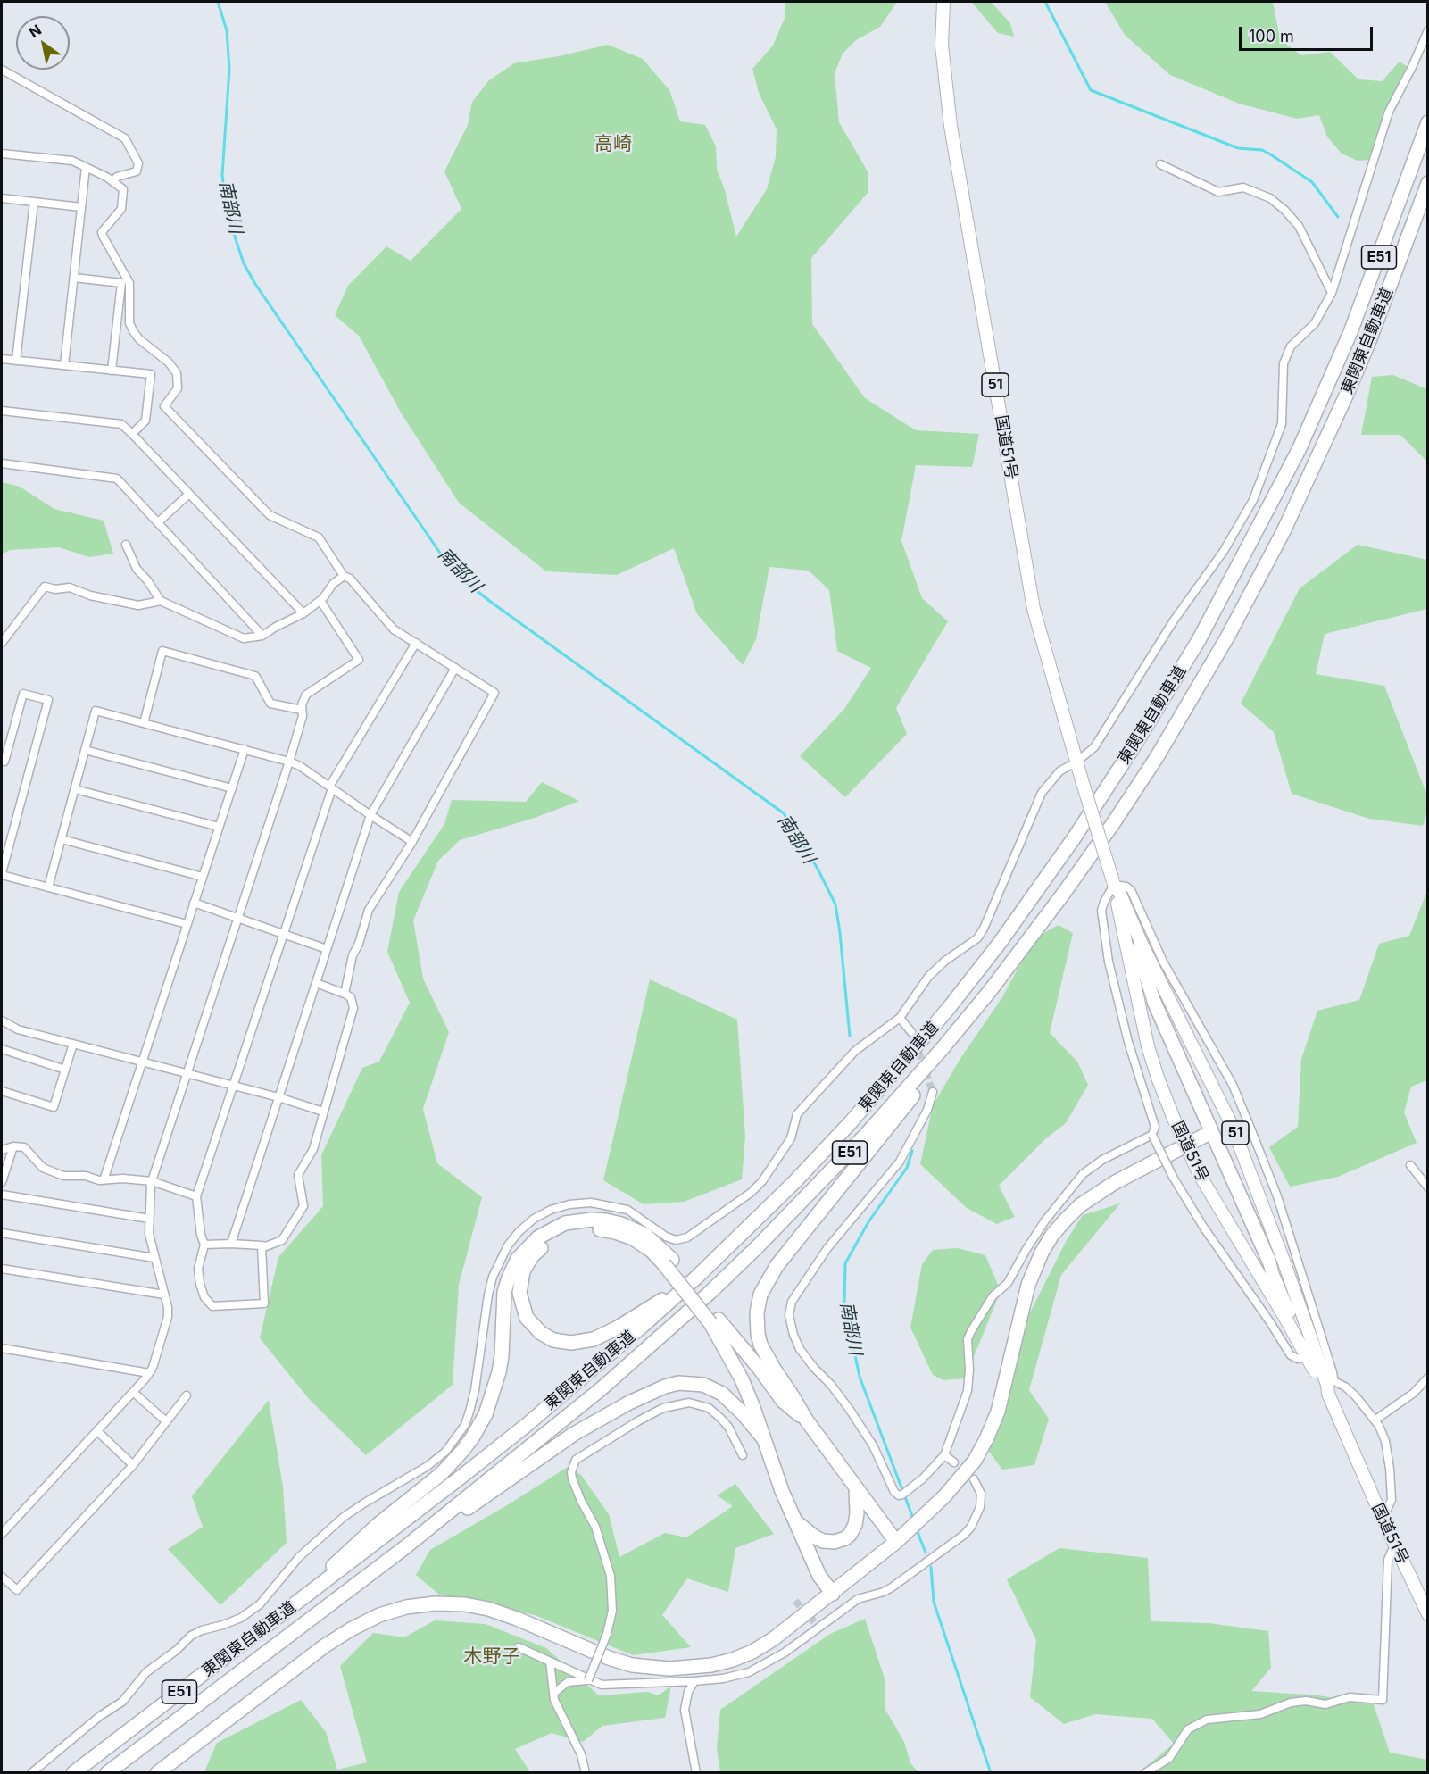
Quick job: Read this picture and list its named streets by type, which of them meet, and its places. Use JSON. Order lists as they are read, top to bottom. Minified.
{"streets":{"highway":["E51","東関東自動車道","51","国道51号"]},"districts":["高崎","木野子"],"water":["南部川"],"scale_bar":"100 m","north":"top left"}
